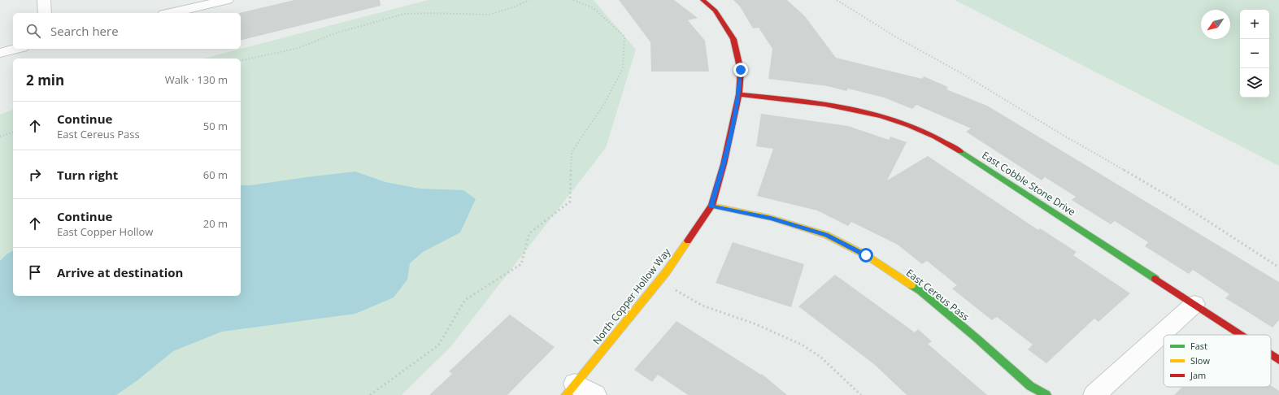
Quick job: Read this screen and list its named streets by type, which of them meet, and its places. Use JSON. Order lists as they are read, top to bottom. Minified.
{"streets":{"street":["East Cobble Stone Drive","East Cereus Pass","North Copper Hollow Way"]},"crossings":[["East Cobble Stone Drive","North Copper Hollow Way"],["East Cereus Pass","North Copper Hollow Way"]],"legend":["Fast","Slow","Jam"],"north":"bottom left","page":{"map_buttons":["+","−"],"search":"Search here","heading":["2 min","Walk · 130 m"],"list":[["Continue","East Cereus Pass","50 m"],["Turn right","60 m"],["Continue","East Copper Hollow","20 m"],"Arrive at destination"]}}
